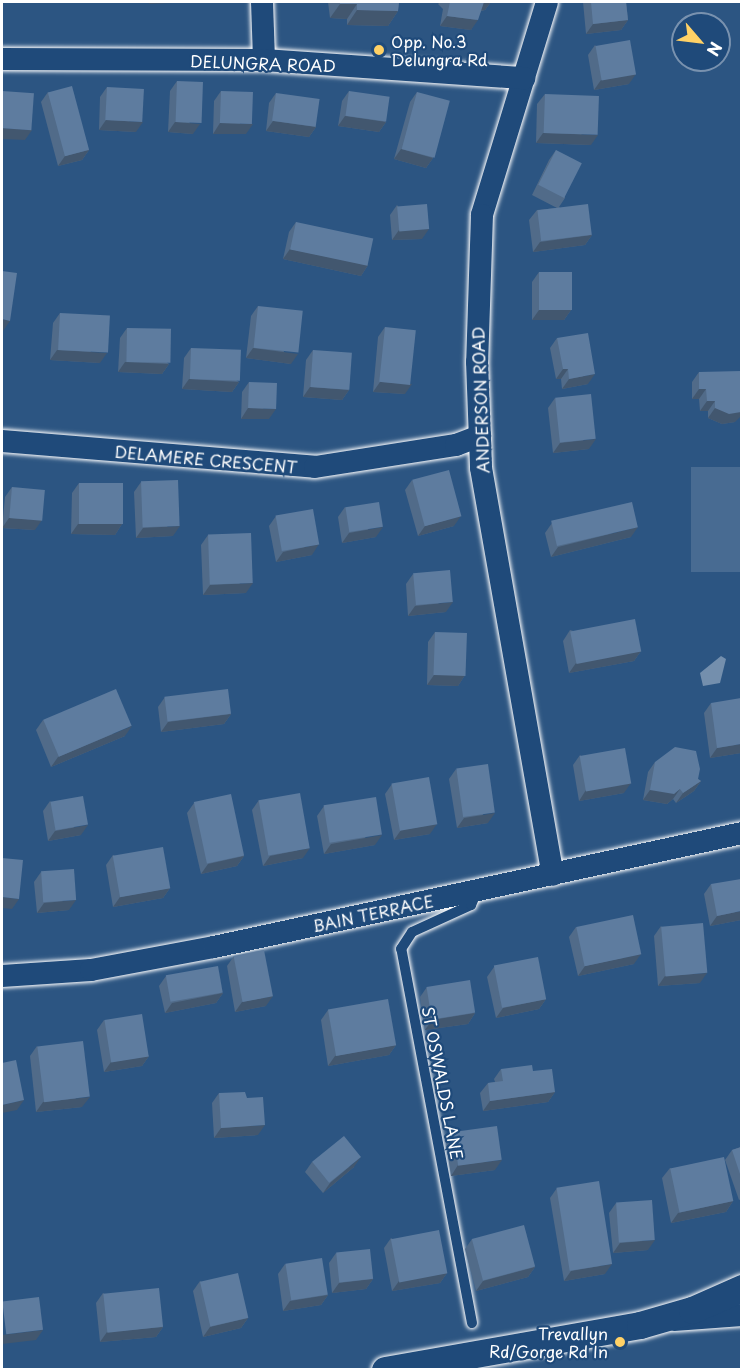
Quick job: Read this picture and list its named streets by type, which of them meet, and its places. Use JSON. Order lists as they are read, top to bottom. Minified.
{"streets":{"street":["DELUNGRA ROAD","ANDERSON ROAD","DELAMERE CRESCENT","BAIN TERRACE"],"lane":["ST OSWALDS LANE"]},"crossings":[["DELUNGRA ROAD","ANDERSON ROAD"],["ANDERSON ROAD","DELAMERE CRESCENT"],["ANDERSON ROAD","BAIN TERRACE"],["BAIN TERRACE","ST OSWALDS LANE"]],"places":["Opp. No.3 Delungra Rd","Trevallyn Rd/Gorge Rd In"],"north":"bottom right"}
